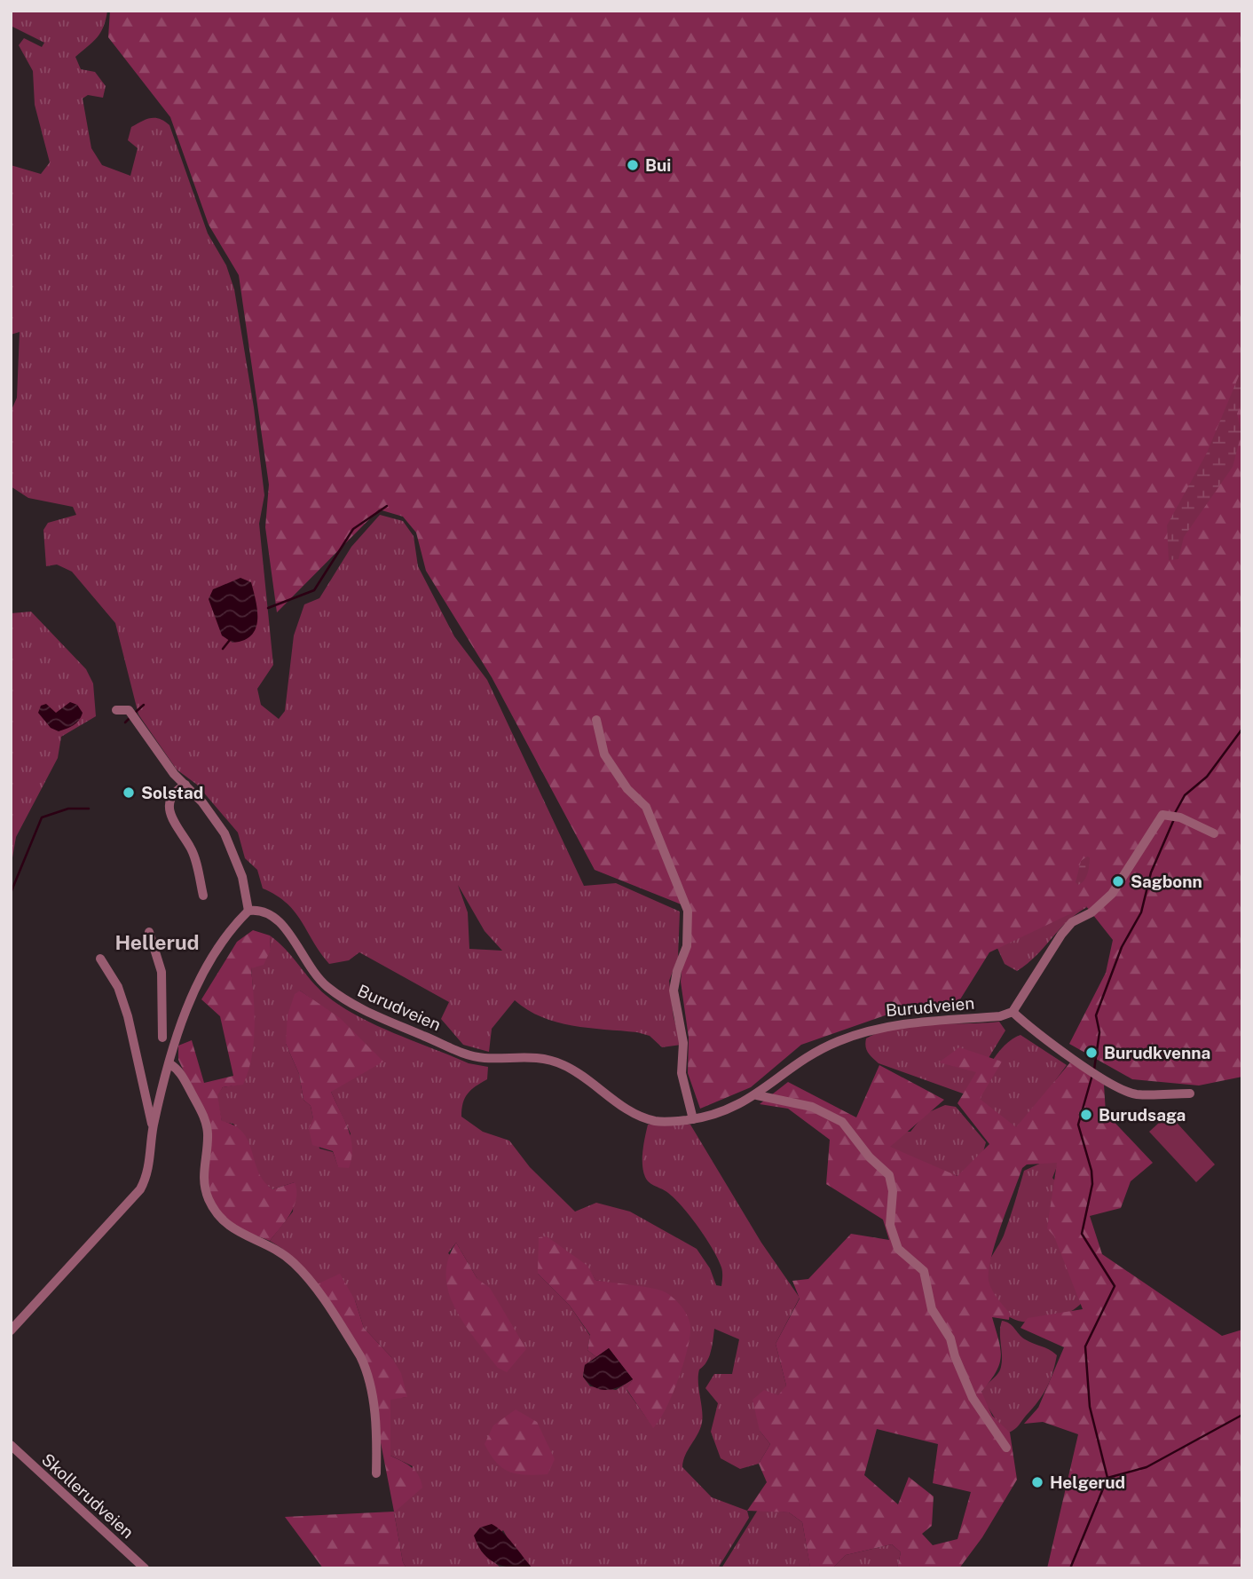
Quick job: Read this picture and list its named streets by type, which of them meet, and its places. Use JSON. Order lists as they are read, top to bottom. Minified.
{"streets":{"street":["Burudveien","Skollerudveien"]},"districts":["Hellerud"],"places":["Bui","Solstad","Sagbonn","Burudkvenna","Burudsaga","Helgerud"]}
